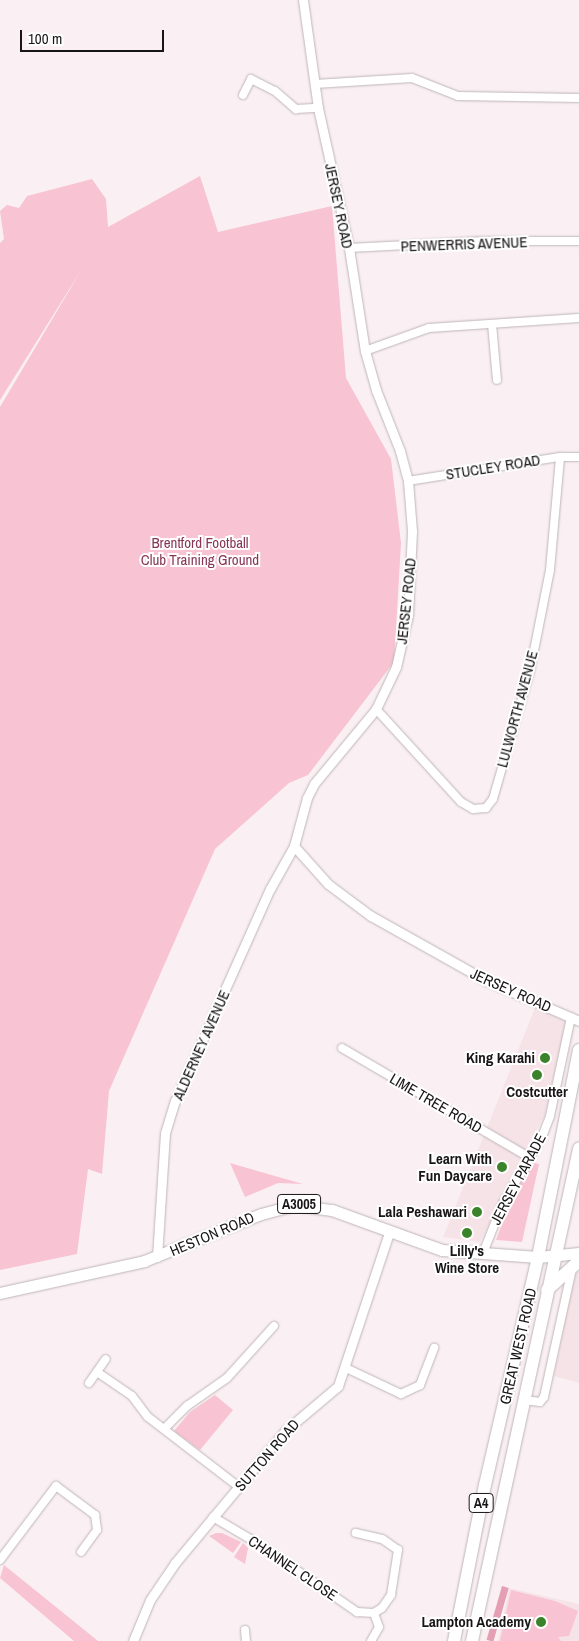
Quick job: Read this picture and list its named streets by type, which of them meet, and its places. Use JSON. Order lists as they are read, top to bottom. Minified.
{"streets":{"highway":["GREAT WEST ROAD","A4"],"main road":["A3005","HESTON ROAD"],"street":["JERSEY ROAD","PENWERRIS AVENUE","STUCLEY ROAD","LULWORTH AVENUE","ALDERNEY AVENUE","LIME TREE ROAD","JERSEY PARADE","SUTTON ROAD","CHANNEL CLOSE"]},"crossings":[["JERSEY ROAD","PENWERRIS AVENUE"],["JERSEY ROAD","STUCLEY ROAD"],["JERSEY ROAD","LULWORTH AVENUE"],["JERSEY ROAD","ALDERNEY AVENUE"],["JERSEY ROAD","JERSEY PARADE"],["STUCLEY ROAD","LULWORTH AVENUE"],["ALDERNEY AVENUE","HESTON ROAD"],["LIME TREE ROAD","JERSEY PARADE"],["JERSEY PARADE","HESTON ROAD"],["A3005","HESTON ROAD"],["A3005","GREAT WEST ROAD"],["HESTON ROAD","GREAT WEST ROAD"],["HESTON ROAD","SUTTON ROAD"],["SUTTON ROAD","CHANNEL CLOSE"]],"parks":["Brentford Football Club Training Ground"],"places":["King Karahi","Costcutter","Learn With Fun Daycare","Lala Peshawari","Lilly's Wine Store","Lampton Academy"],"scale_bar":"100 m"}
